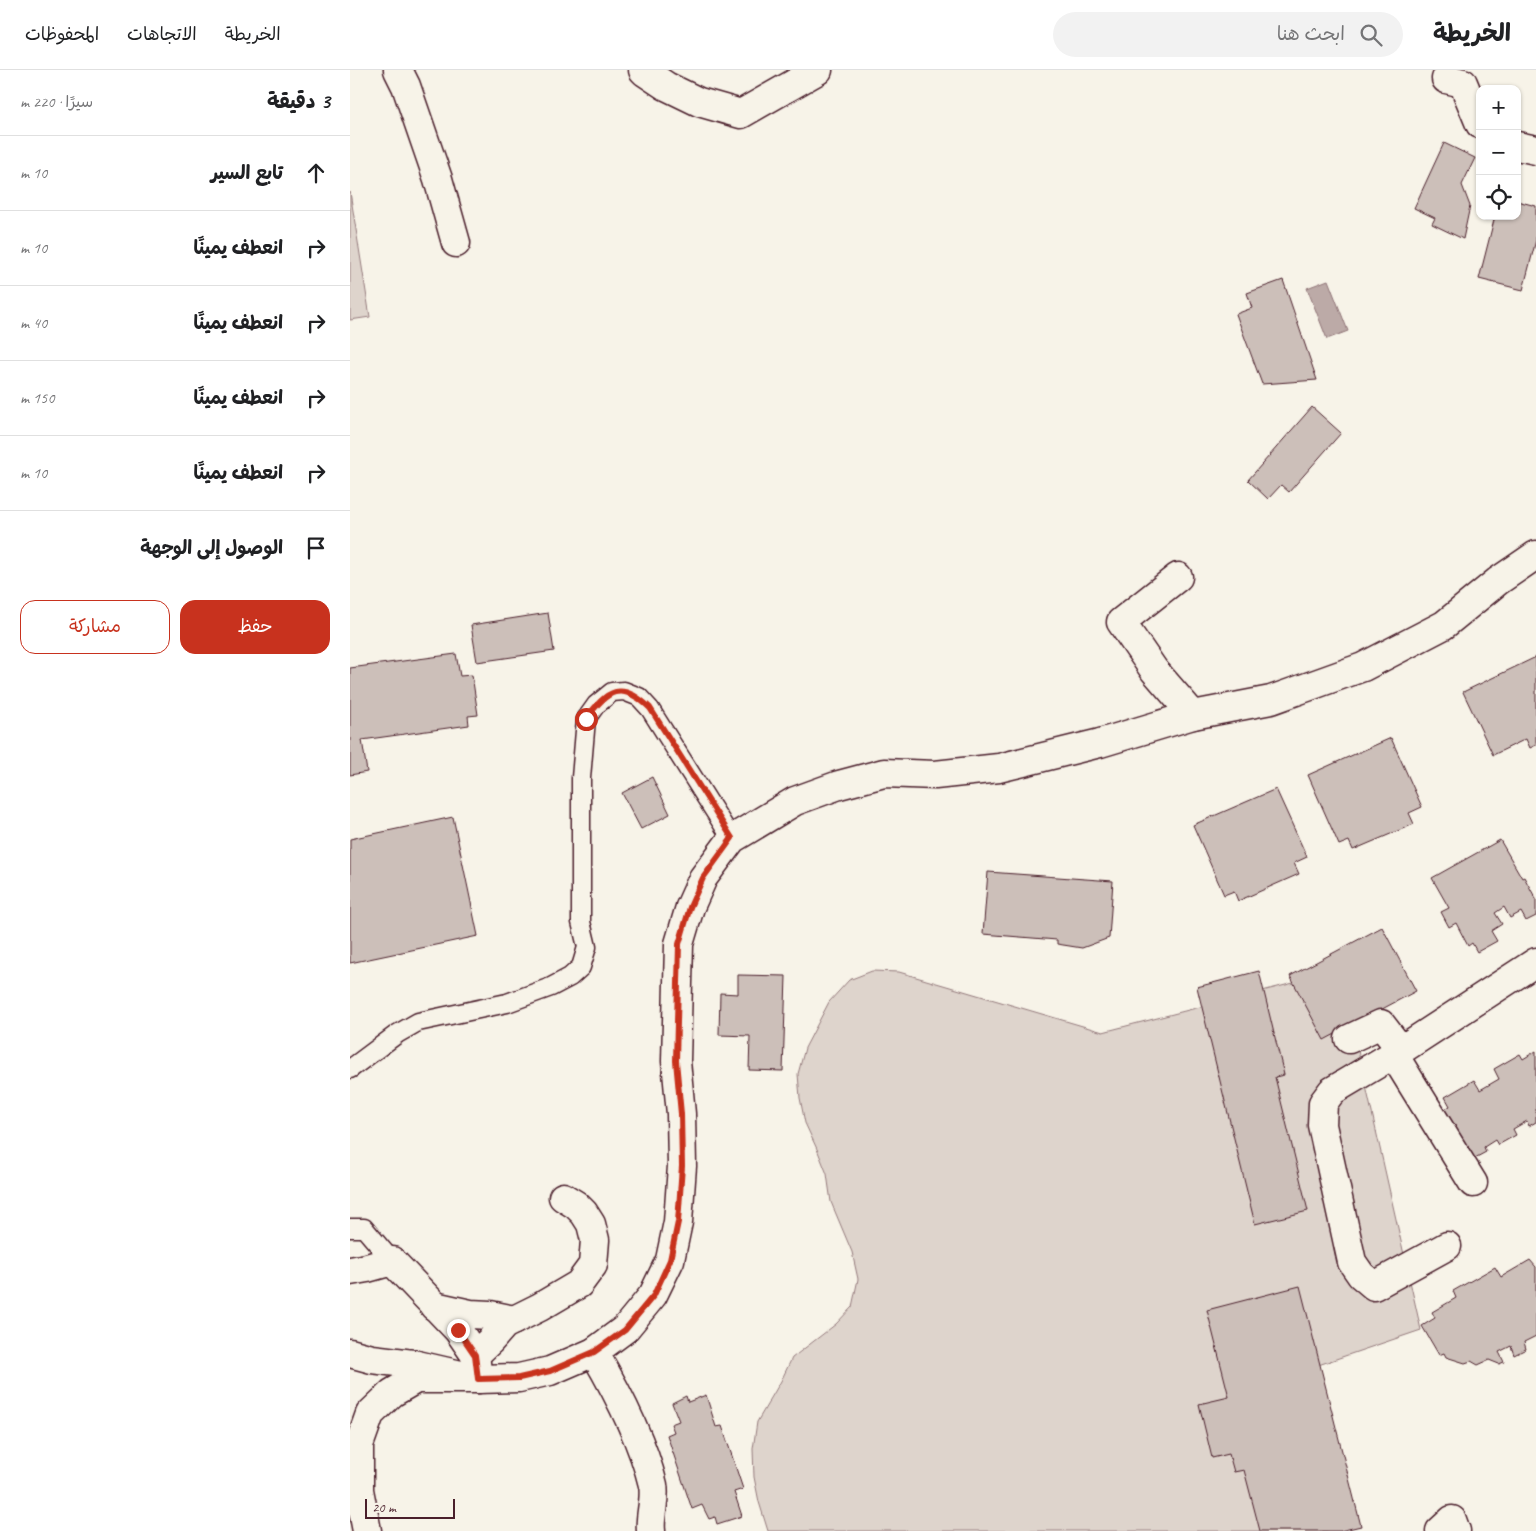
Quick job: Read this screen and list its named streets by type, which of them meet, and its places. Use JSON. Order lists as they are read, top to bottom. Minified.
{"scale_bar":"20 m","page":{"header":"الخريطة","search":"ابحث هنا","nav":["الخريطة","الاتجاهات","المحفوظات"],"heading":["3 دقيقة","سيرًا · 220 m"],"map_buttons":["+","−"],"list":[["تابع السير","10 m"],["انعطف يمينًا","10 m"],["انعطف يمينًا","40 m"],["انعطف يمينًا","150 m"],["انعطف يمينًا","10 m"],"الوصول إلى الوجهة"],"buttons":["حفظ","مشاركة"],"scale":"20 m"}}
